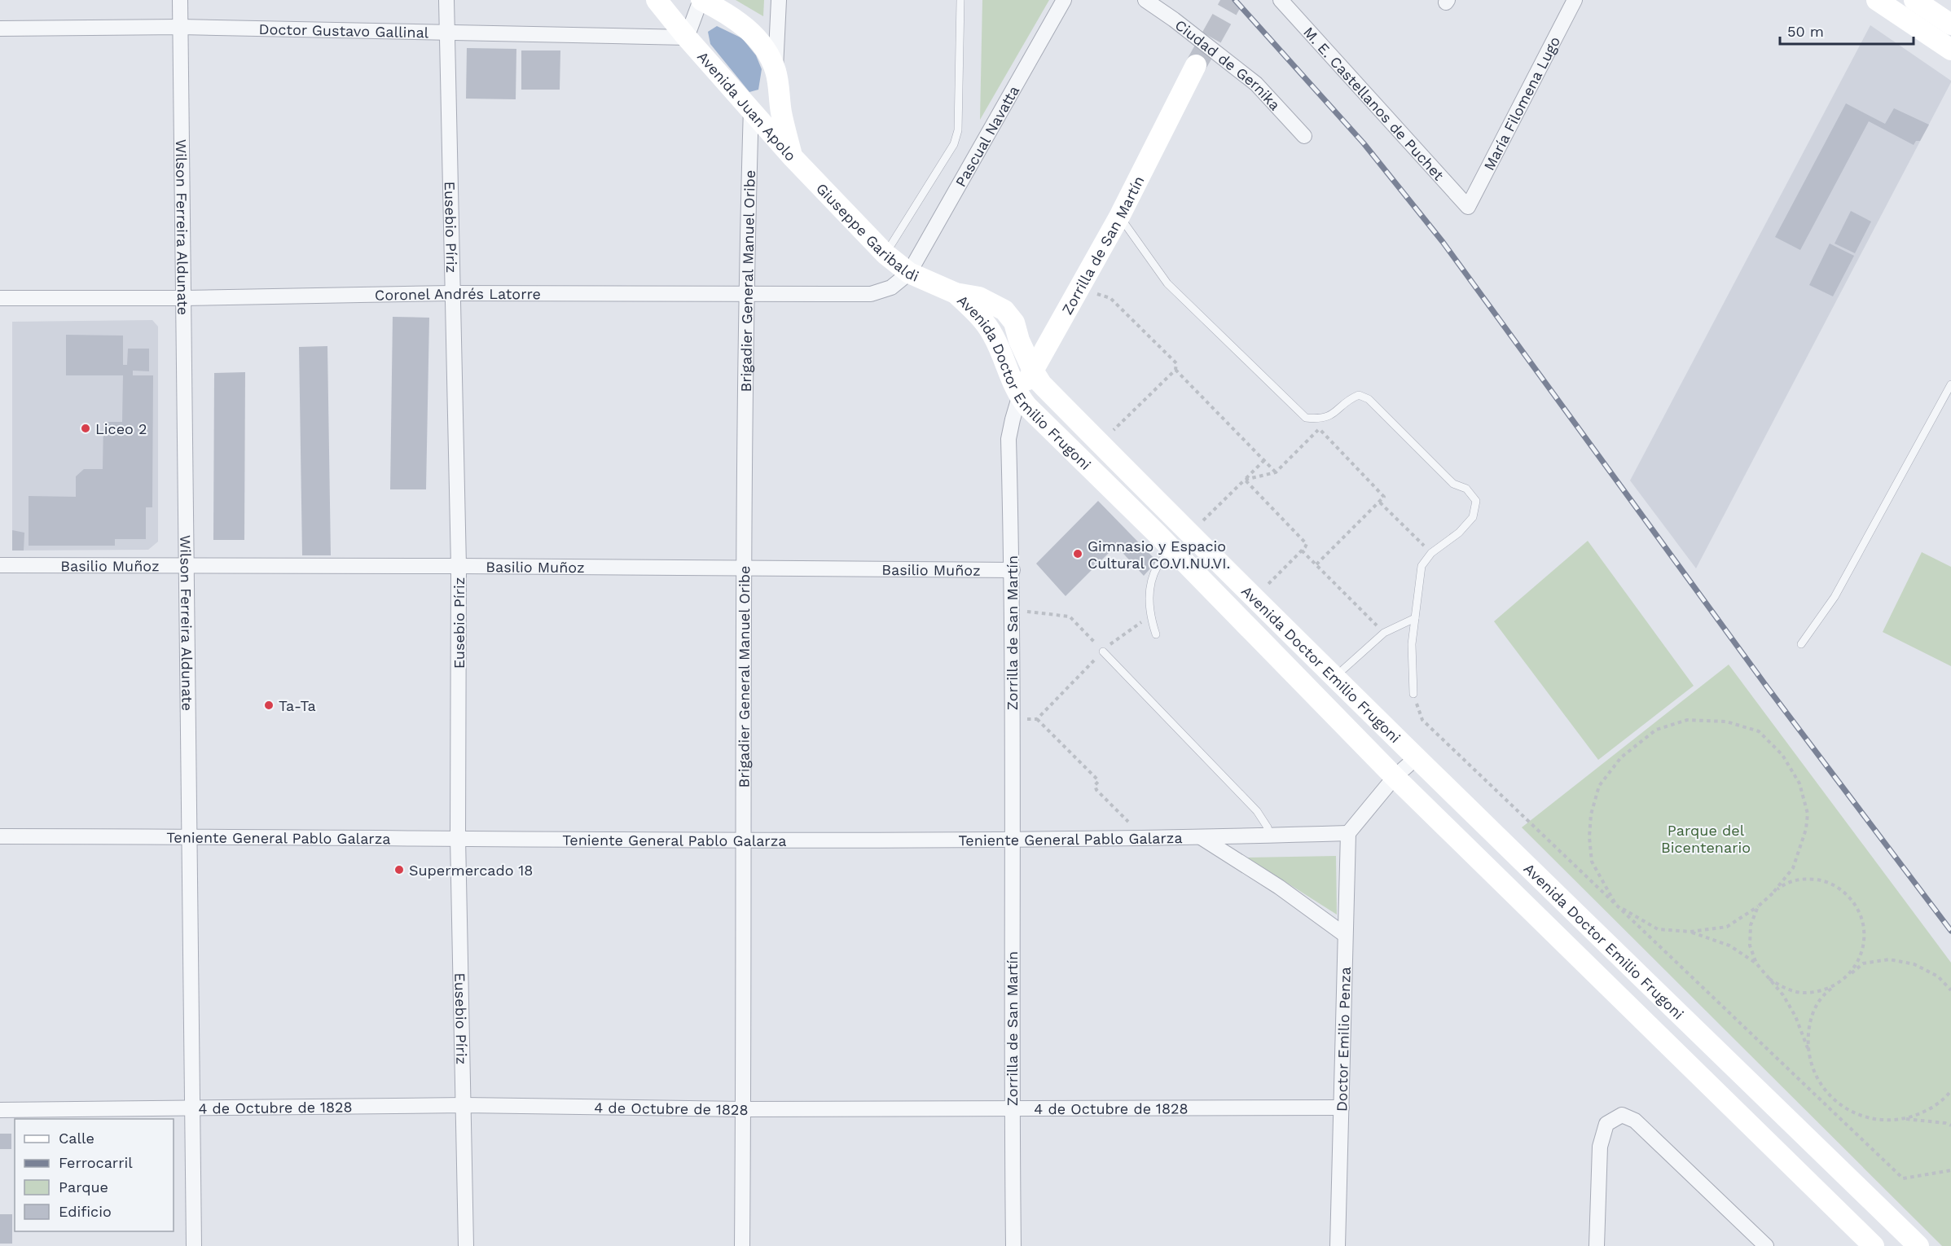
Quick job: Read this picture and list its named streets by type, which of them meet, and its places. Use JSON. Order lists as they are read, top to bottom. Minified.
{"streets":{"street":["Doctor Gustavo Gallinal","Ciudad de Gernika","Avenida Juan Apolo","M. E. Castellanos de Puchet","María Filomena Lugo","Pascual Navatta","Wilson Ferreira Aldunate","Eusebio Píriz","Giuseppe Garibaldi","Zorrilla de San Martín","Brigadier General Manuel Oribe","Coronel Andrés Latorre","Avenida Doctor Emilio Frugoni","Basilio Muñoz","Teniente General Pablo Galarza","Doctor Emilio Penza","4 de Octubre de 1828"]},"crossings":[["Doctor Gustavo Gallinal","Avenida Juan Apolo"],["Doctor Gustavo Gallinal","Wilson Ferreira Aldunate"],["Doctor Gustavo Gallinal","Eusebio Píriz"],["Avenida Juan Apolo","Giuseppe Garibaldi"],["Avenida Juan Apolo","Brigadier General Manuel Oribe"],["M. E. Castellanos de Puchet","María Filomena Lugo"],["Pascual Navatta","Giuseppe Garibaldi"],["Pascual Navatta","Coronel Andrés Latorre"],["Wilson Ferreira Aldunate","Coronel Andrés Latorre"],["Wilson Ferreira Aldunate","Basilio Muñoz"],["Wilson Ferreira Aldunate","Teniente General Pablo Galarza"],["Wilson Ferreira Aldunate","4 de Octubre de 1828"],["Eusebio Píriz","Coronel Andrés Latorre"],["Eusebio Píriz","Basilio Muñoz"],["Eusebio Píriz","Teniente General Pablo Galarza"],["Eusebio Píriz","4 de Octubre de 1828"],["Giuseppe Garibaldi","Coronel Andrés Latorre"],["Giuseppe Garibaldi","Avenida Doctor Emilio Frugoni"],["Zorrilla de San Martín","Avenida Doctor Emilio Frugoni"],["Zorrilla de San Martín","Basilio Muñoz"],["Zorrilla de San Martín","Teniente General Pablo Galarza"],["Zorrilla de San Martín","4 de Octubre de 1828"],["Brigadier General Manuel Oribe","Coronel Andrés Latorre"],["Brigadier General Manuel Oribe","Basilio Muñoz"],["Brigadier General Manuel Oribe","Teniente General Pablo Galarza"],["Brigadier General Manuel Oribe","4 de Octubre de 1828"],["Teniente General Pablo Galarza","Doctor Emilio Penza"],["Doctor Emilio Penza","4 de Octubre de 1828"]],"parks":["Parque del Bicentenario"],"places":["Liceo 2","Gimnasio y Espacio Cultural CO.VI.NU.VI.","Ta-Ta","Supermercado 18"],"legend":["Calle","Ferrocarril","Parque","Edificio"],"scale_bar":"50 m"}
